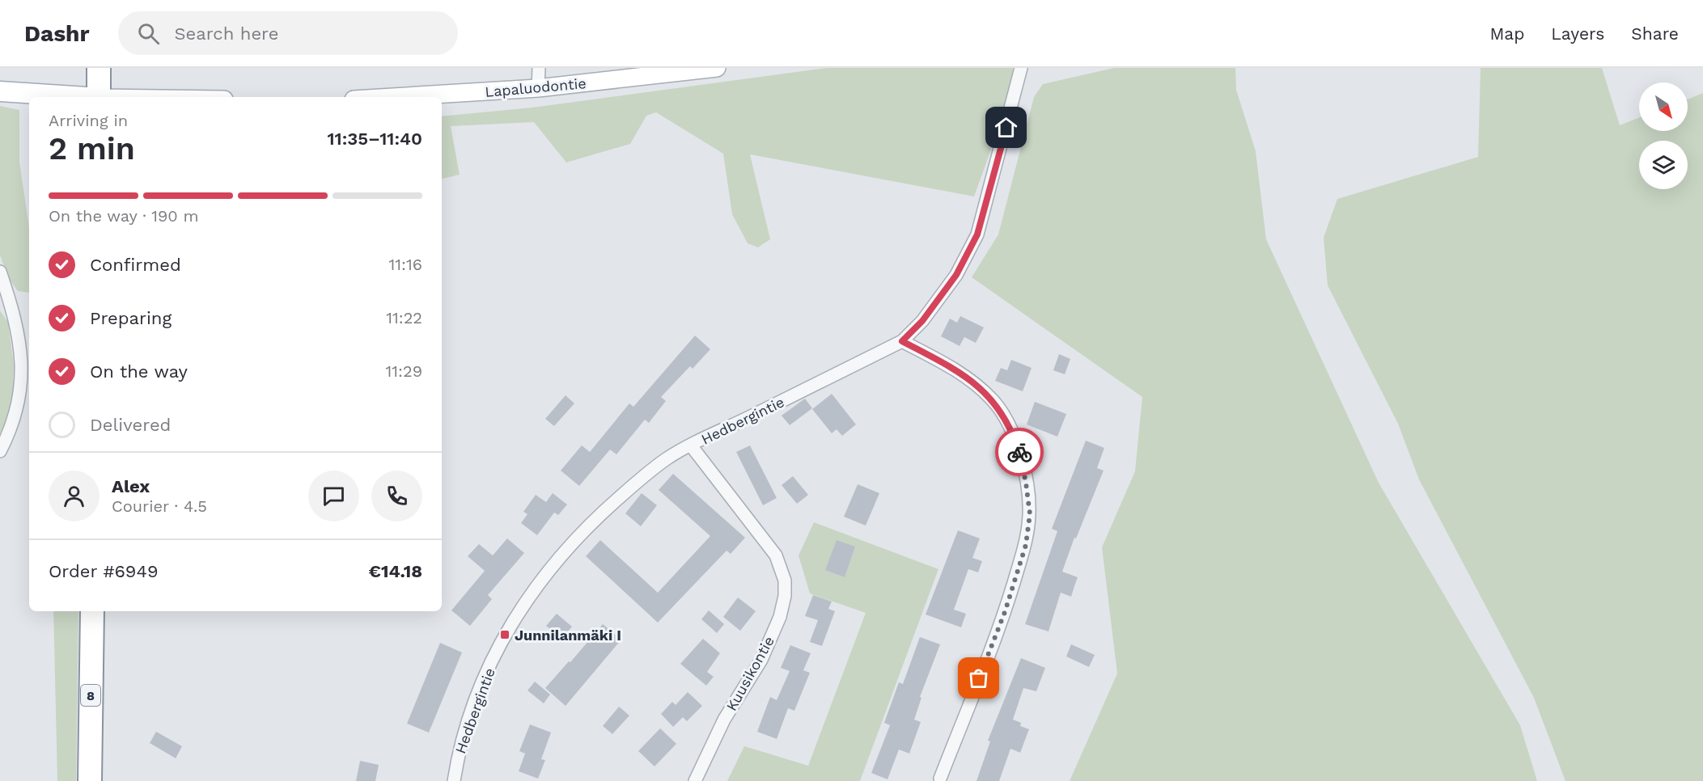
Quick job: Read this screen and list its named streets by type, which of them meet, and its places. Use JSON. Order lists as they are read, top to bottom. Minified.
{"streets":{"highway":["8"],"main road":["Lapaluodontie"],"street":["Hedbergintie","Kuusikontie"]},"crossings":[["Hedbergintie","Kuusikontie"]],"places":{"transit":["Junnilanmäki I"]},"north":"bottom right","page":{"header":"Dashr","search":"Search here","nav":["Map","Layers","Share"],"heading":["2 min","Arriving in","11:35–11:40"],"panel":["Alex","Courier · 4.5","Order #6949","€14.18"],"bar":"On the way · 190 m","list":[["Confirmed","11:16"],["Preparing","11:22"],["On the way","11:29"],"Delivered"]}}
